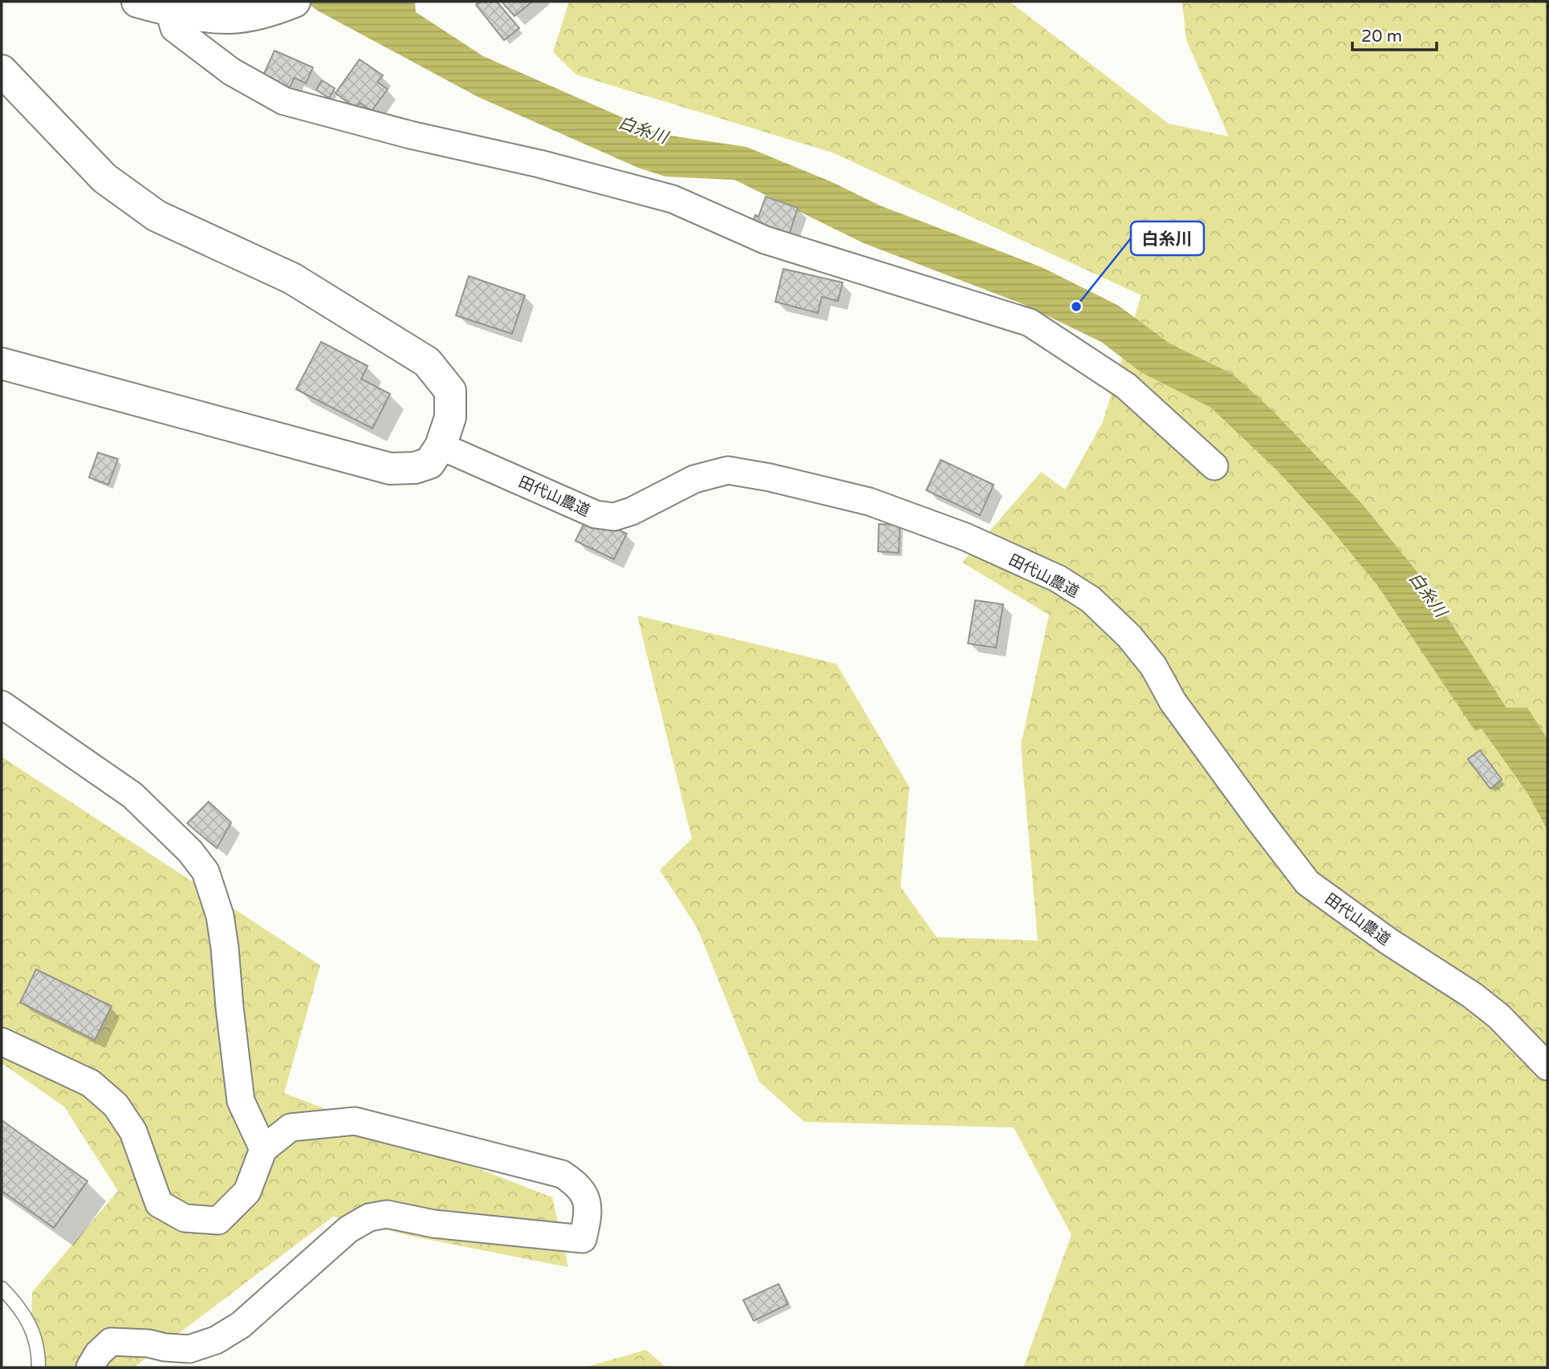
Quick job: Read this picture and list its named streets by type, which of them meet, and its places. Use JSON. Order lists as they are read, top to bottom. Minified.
{"streets":{"street":["田代山農道"]},"water":["白糸川"],"places":["白糸川"],"scale_bar":"20 m"}
